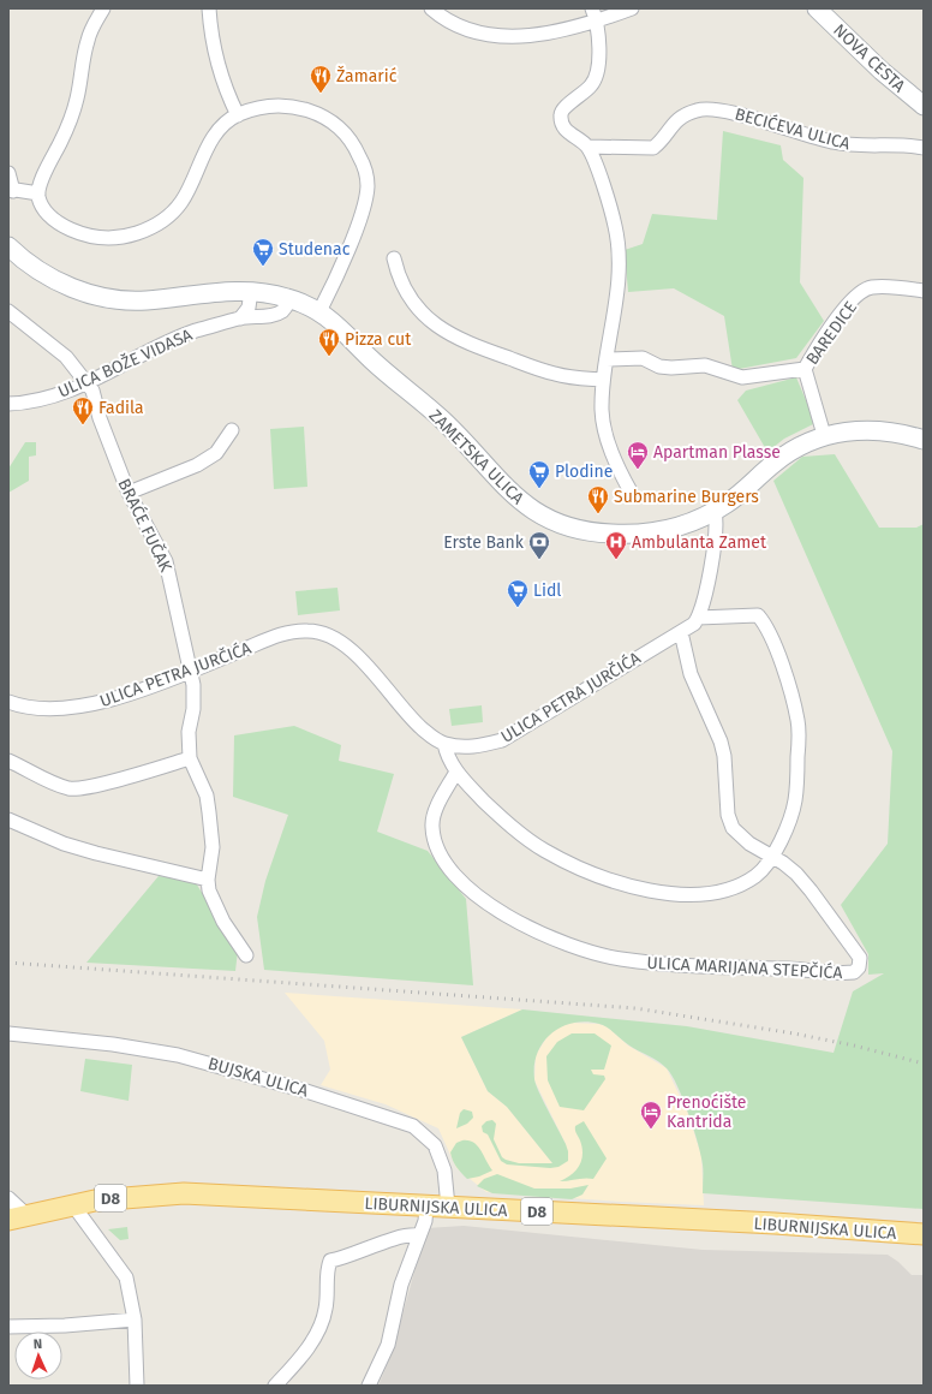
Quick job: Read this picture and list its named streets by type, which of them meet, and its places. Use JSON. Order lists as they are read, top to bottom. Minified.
{"streets":{"main road":["NOVA CESTA","ZAMETSKA ULICA","D8","LIBURNIJSKA ULICA"],"street":["BECIĆEVA ULICA","BAREDICE","ULICA BOŽE VIDASA","BRAĆE FUČAK","ULICA PETRA JURČIĆA","ULICA MARIJANA STEPČIĆA","BUJSKA ULICA"]},"crossings":[["BAREDICE","ZAMETSKA ULICA"],["ULICA BOŽE VIDASA","ZAMETSKA ULICA"],["ULICA BOŽE VIDASA","BRAĆE FUČAK"],["BRAĆE FUČAK","ULICA PETRA JURČIĆA"],["ULICA PETRA JURČIĆA","ULICA MARIJANA STEPČIĆA"],["BUJSKA ULICA","LIBURNIJSKA ULICA"]],"places":{"restaurant":["Žamarić","Pizza cut","Fadila","Submarine Burgers"],"supermarket":["Studenac","Plodine","Lidl"],"hotel":["Apartman Plasse","Prenoćište Kantrida"],"bank":["Erste Bank"],"hospital":["Ambulanta Zamet"]},"north":"top"}
